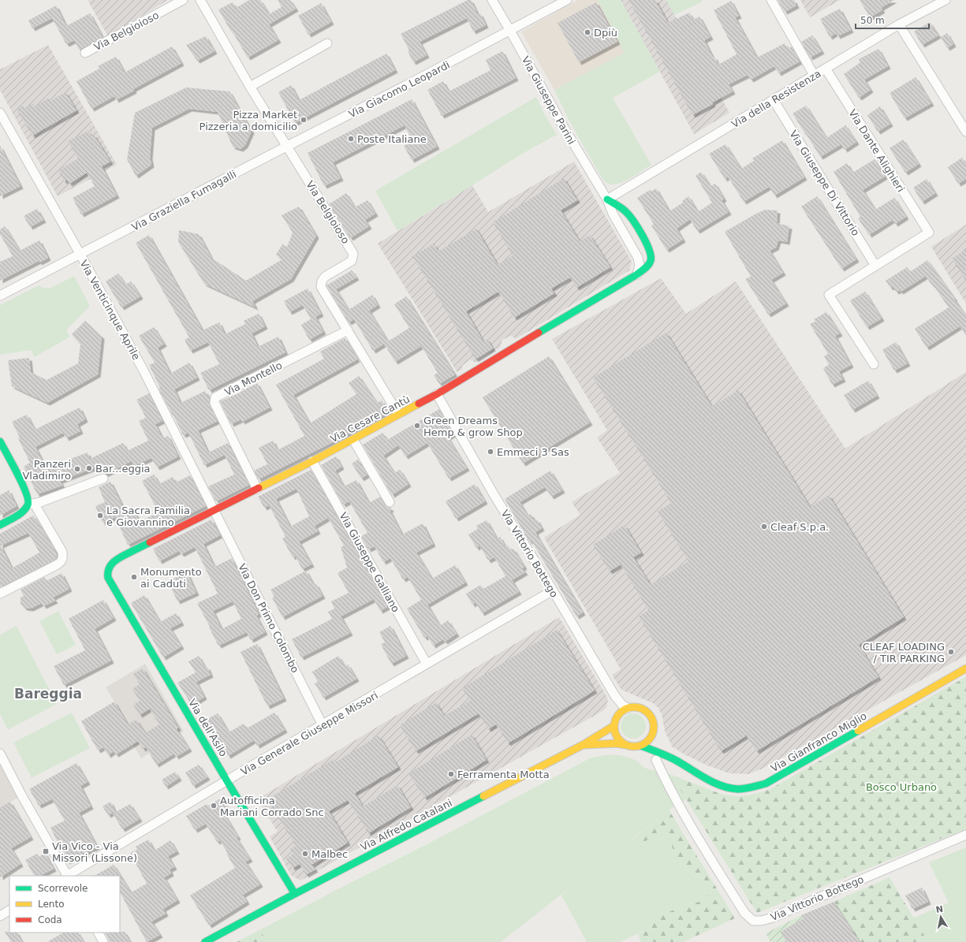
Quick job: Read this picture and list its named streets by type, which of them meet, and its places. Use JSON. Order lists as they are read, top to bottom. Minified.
{"streets":{"street":["Via Belgioioso","Via Giacomo Leopardi","Via della Resistenza","Via Giuseppe Parini","Via Dante Alighieri","Via Giuseppe Di Vittorio","Via Graziella Fumagalli","Via Venticinque Aprile","Via Montello","Via Cesare Cantù","Via Vittorio Bottego","Via Giuseppe Galliano","Via Don Primo Colombo","Via dell'Asilo","Via Generale Giuseppe Missori","Via Gianfranco Miglio","Via Alfredo Catalani"]},"crossings":[["Via Belgioioso","Via Giacomo Leopardi"],["Via Belgioioso","Via Graziella Fumagalli"],["Via Belgioioso","Via Montello"],["Via Belgioioso","Via Cesare Cantù"],["Via Giacomo Leopardi","Via Giuseppe Parini"],["Via Giacomo Leopardi","Via Graziella Fumagalli"],["Via della Resistenza","Via Giuseppe Parini"],["Via della Resistenza","Via Dante Alighieri"],["Via della Resistenza","Via Giuseppe Di Vittorio"],["Via Giuseppe Parini","Via Cesare Cantù"],["Via Dante Alighieri","Via Giuseppe Di Vittorio"],["Via Graziella Fumagalli","Via Venticinque Aprile"],["Via Venticinque Aprile","Via Cesare Cantù"],["Via Venticinque Aprile","Via Don Primo Colombo"],["Via Montello","Via Cesare Cantù"],["Via Cesare Cantù","Via Vittorio Bottego"],["Via Cesare Cantù","Via Giuseppe Galliano"],["Via Cesare Cantù","Via Don Primo Colombo"],["Via Cesare Cantù","Via dell'Asilo"],["Via Vittorio Bottego","Via Generale Giuseppe Missori"],["Via Vittorio Bottego","Via Gianfranco Miglio"],["Via Vittorio Bottego","Via Alfredo Catalani"],["Via Giuseppe Galliano","Via Generale Giuseppe Missori"],["Via Don Primo Colombo","Via Generale Giuseppe Missori"],["Via dell'Asilo","Via Generale Giuseppe Missori"],["Via dell'Asilo","Via Alfredo Catalani"],["Via Gianfranco Miglio","Via Alfredo Catalani"]],"districts":["Bareggia"],"parks":["Bosco Urbano"],"places":{"other":["Dpiù","Pizza Market Pizzeria a domicilio","Poste Italiane","Green Dreams Hemp & grow Shop","Emmeci 3 Sas","Bar...eggia","Panzeri Vladimiro","La Sacra Familia e Giovannino","Cleaf S.p.a.","Monumento ai Caduti","CLEAF LOADING / TIR PARKING","Ferramenta Motta","Autofficina Mariani Corrado Snc","Malbec"],"transit":["Via Vico - Via Missori (Lissone)"]},"legend":["Scorrevole","Lento","Coda"],"scale_bar":"50 m","north":"top"}
